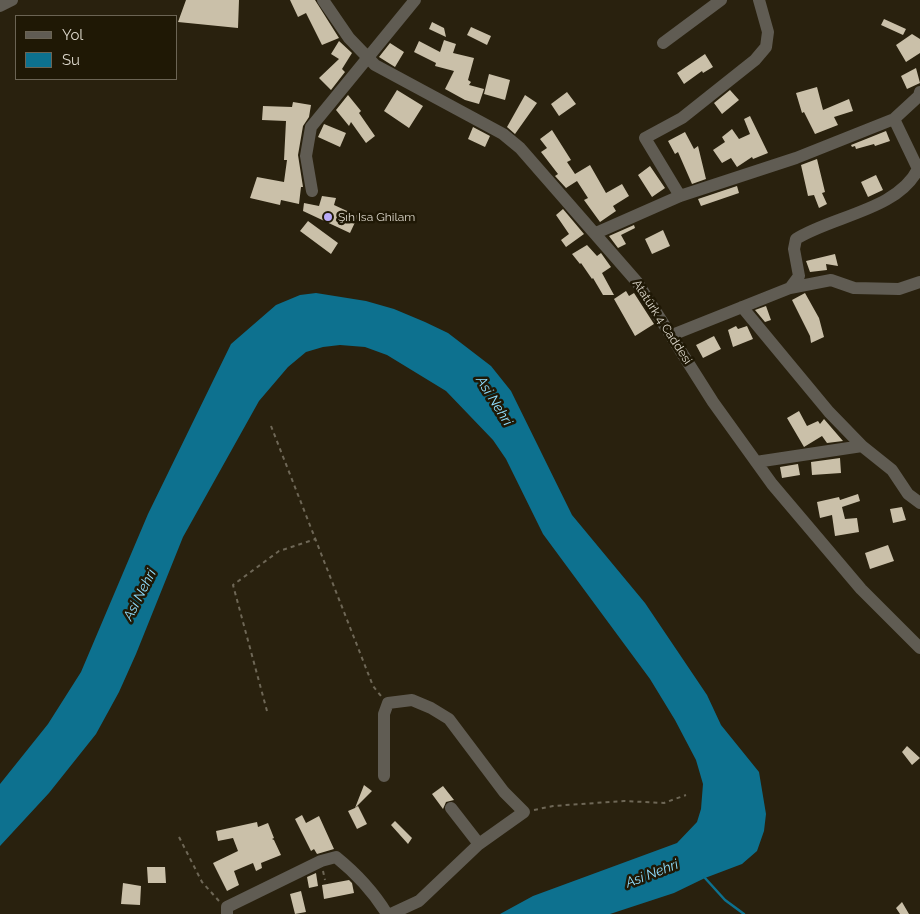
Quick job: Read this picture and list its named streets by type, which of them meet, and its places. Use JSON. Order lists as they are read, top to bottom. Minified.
{"streets":{"street":["Atatürk 4 Caddesi"]},"water":["Asi Nehri"],"places":["Şıh Isa Ghilam"],"legend":["Yol","Su"]}
